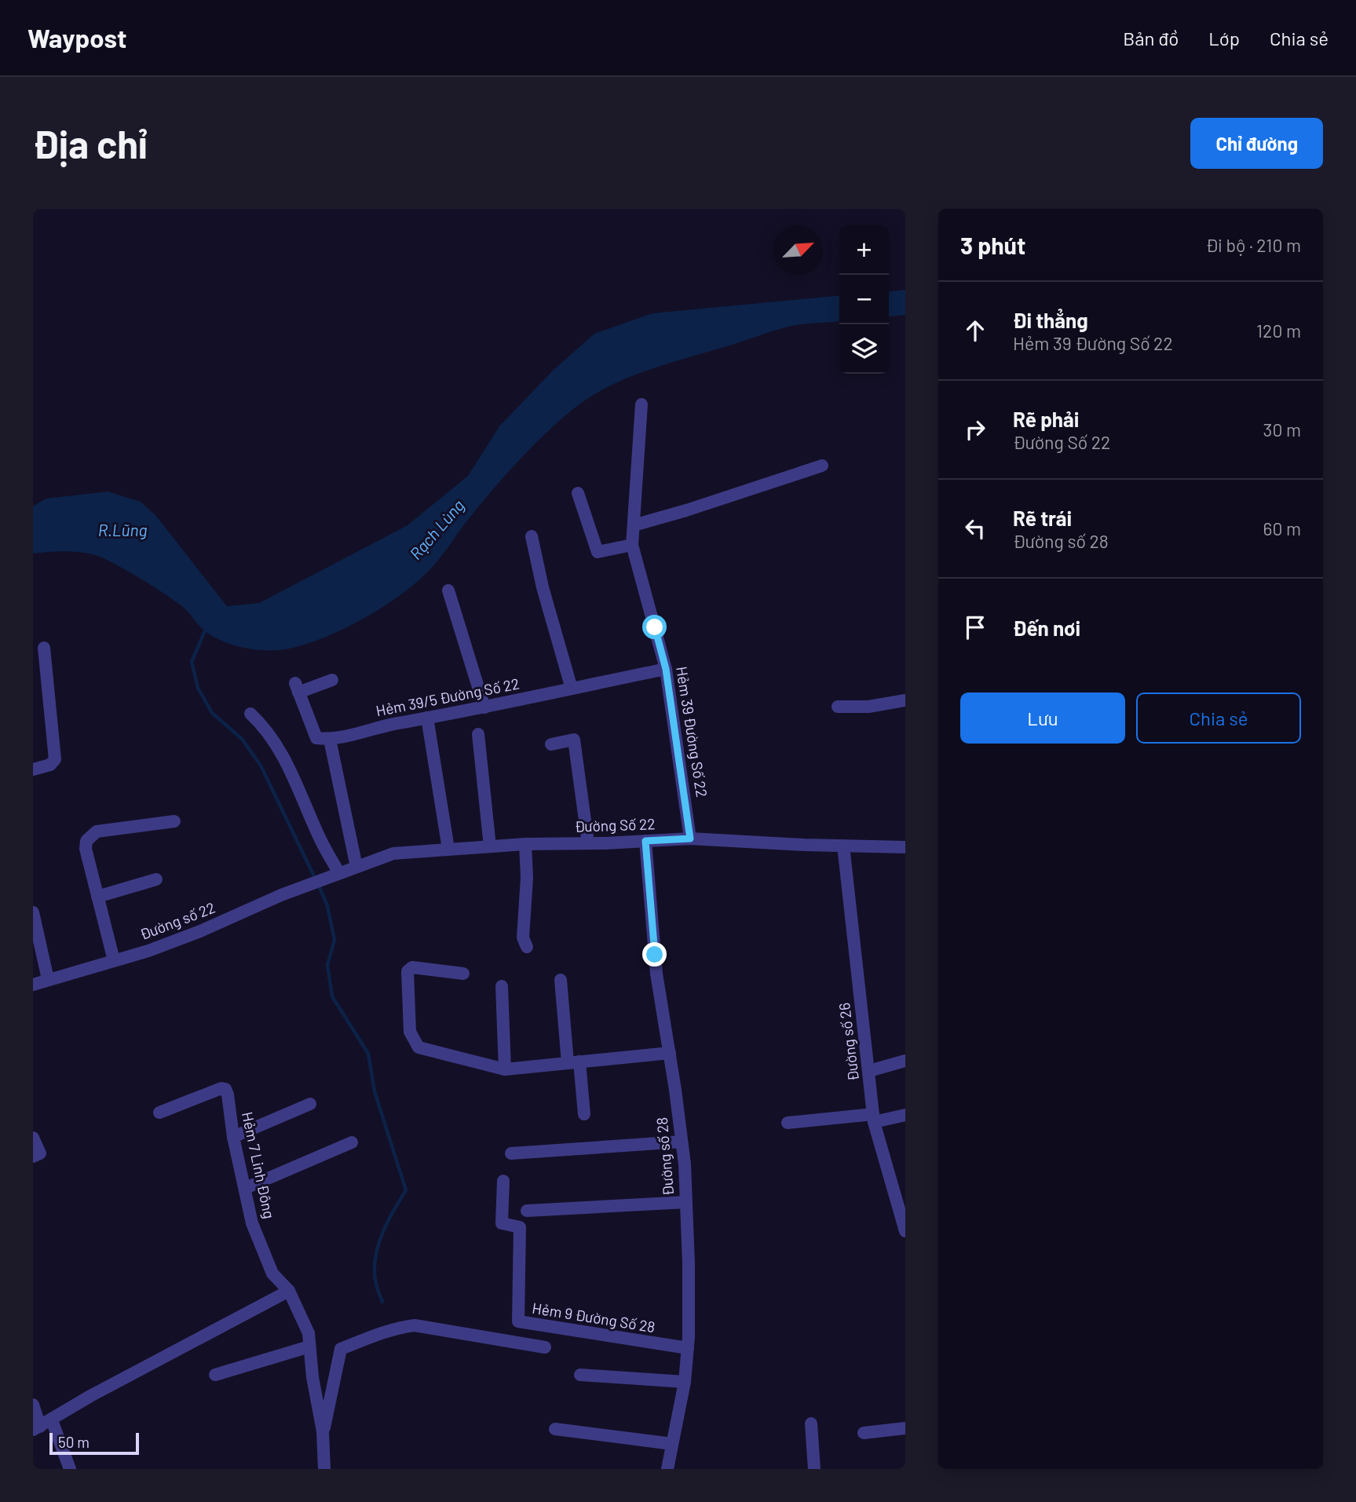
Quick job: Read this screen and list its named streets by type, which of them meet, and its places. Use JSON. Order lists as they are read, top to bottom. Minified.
{"streets":{"street":["Hẻm 39/5 Đường Số 22","Hẻm 39 Đường Số 22","Đường Số 22","Đường số 22","Đường số 26","Đường số 28","Hẻm 7 Linh Đông","Hẻm 9 Đường Số 28"]},"crossings":[["Hẻm 39/5 Đường Số 22","Hẻm 39 Đường Số 22"],["Hẻm 39 Đường Số 22","Đường Số 22"],["Đường Số 22","Đường số 22"],["Đường Số 22","Đường số 26"],["Đường Số 22","Đường số 28"],["Đường số 28","Hẻm 9 Đường Số 28"]],"water":["Rạch Lùng","R.Lũng"],"scale_bar":"50 m","north":"top right","page":{"header":"Waypost","nav":["Bản đồ","Lớp","Chia sẻ"],"buttons":["Chỉ đường",["Lưu","Chia sẻ"]],"title":"Địa chỉ","heading":["3 phút","Đi bộ · 210 m"],"map_buttons":["+","−"],"list":[["Đi thẳng","Hẻm 39 Đường Số 22","120 m"],["Rẽ phải","Đường Số 22","30 m"],["Rẽ trái","Đường số 28","60 m"],"Đến nơi"],"scale":"50 m"}}
